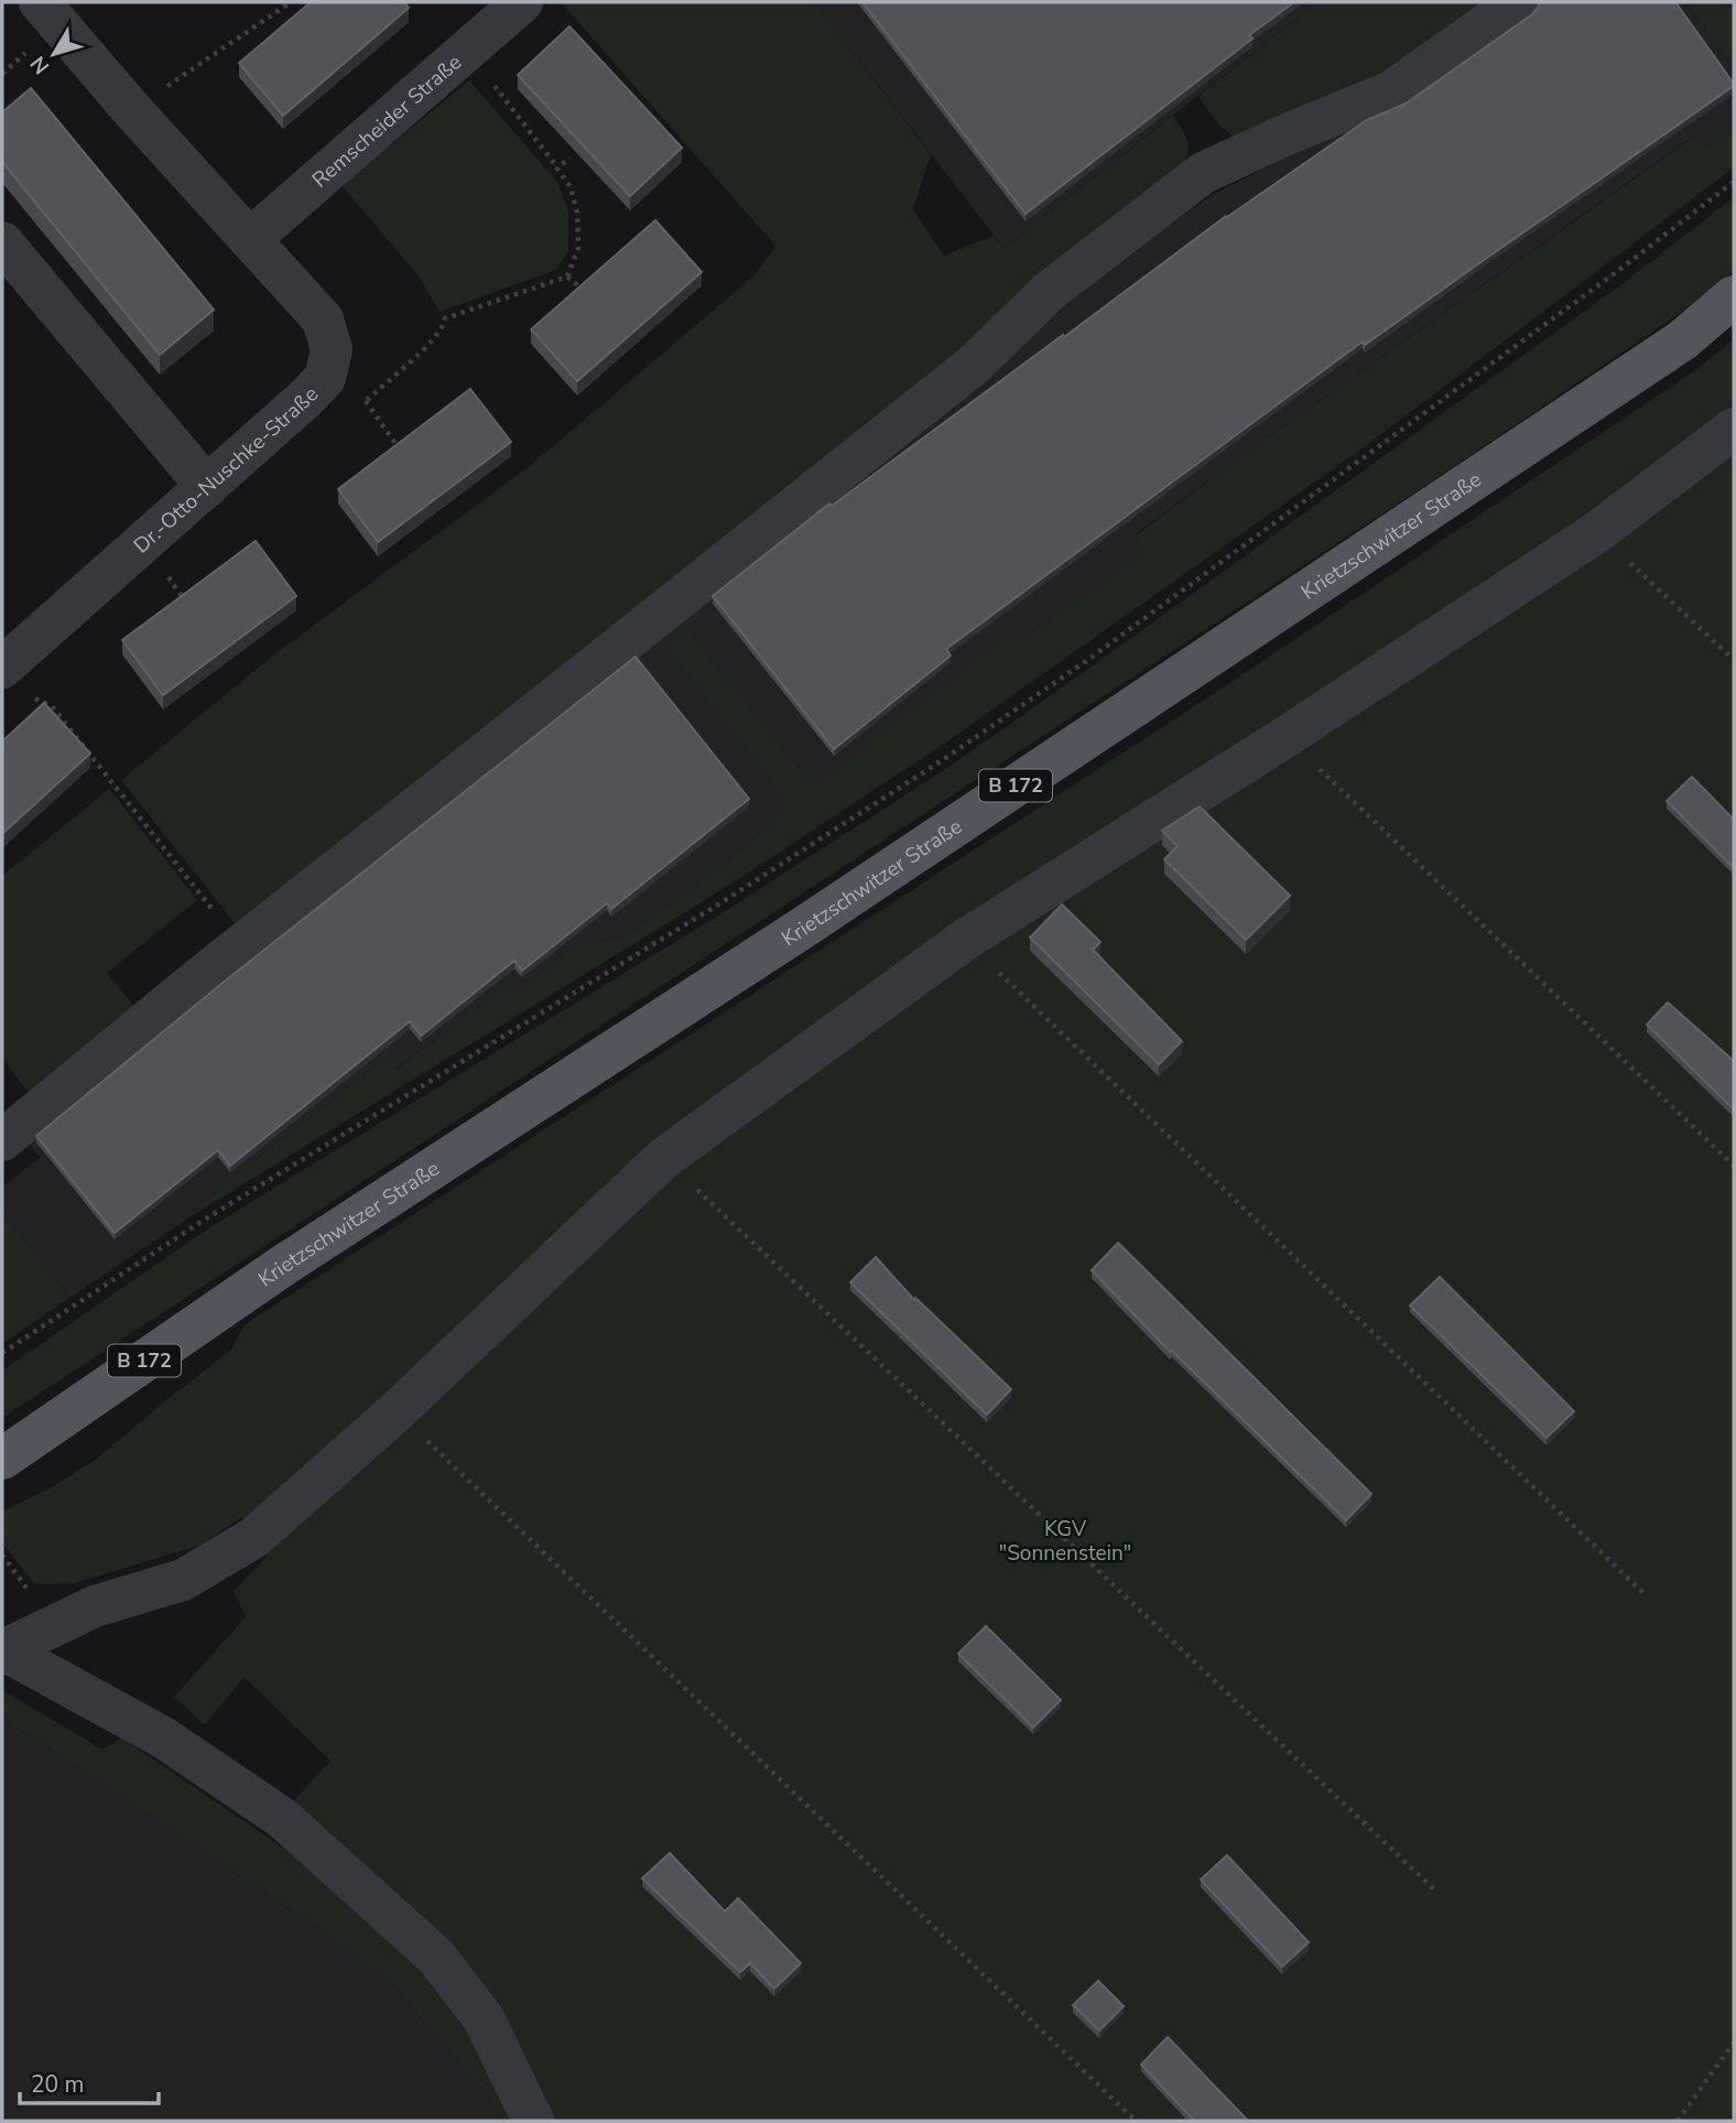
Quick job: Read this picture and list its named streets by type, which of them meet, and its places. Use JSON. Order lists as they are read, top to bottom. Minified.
{"streets":{"main road":["Krietzschwitzer Straße","B 172"],"street":["Remscheider Straße","Dr.-Otto-Nuschke-Straße"]},"crossings":[["Remscheider Straße","Dr.-Otto-Nuschke-Straße"]],"parks":["KGV \"Sonnenstein\""],"scale_bar":"20 m","north":"bottom left"}
